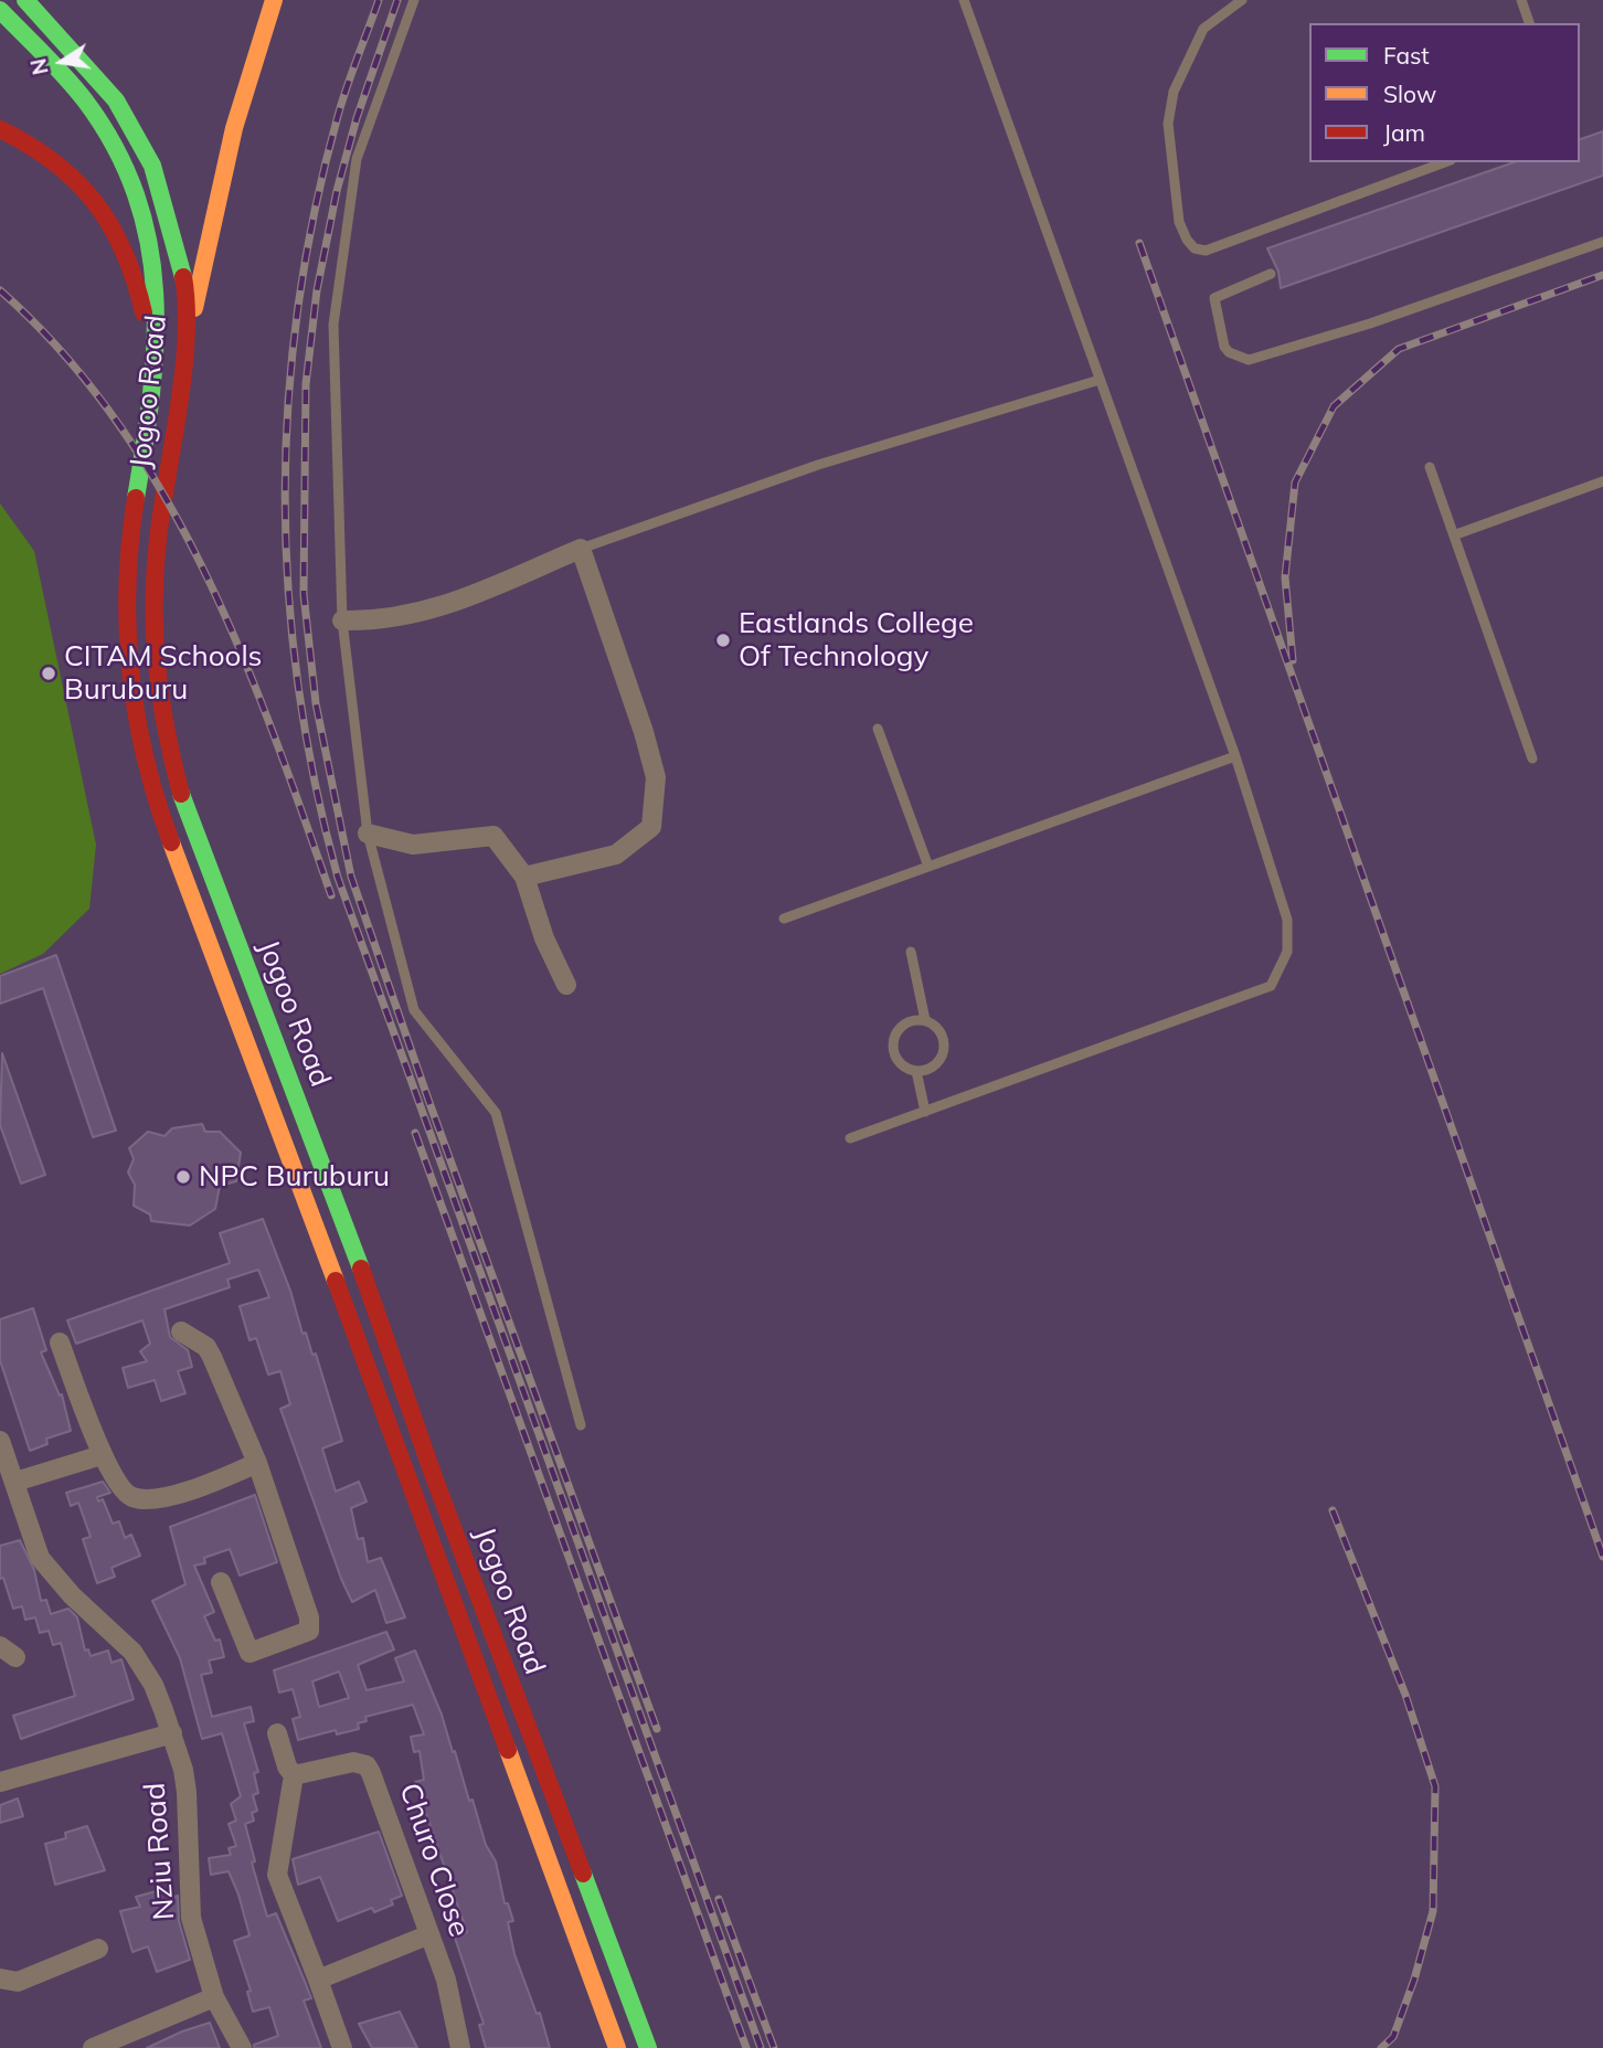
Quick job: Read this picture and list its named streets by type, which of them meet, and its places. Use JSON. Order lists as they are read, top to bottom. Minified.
{"streets":{"main road":["Jogoo Road"],"street":["Nziu Road","Churo Close"]},"places":["Eastlands College Of Technology","CITAM Schools Buruburu","NPC Buruburu"],"legend":["Fast","Slow","Jam"],"north":"left"}
